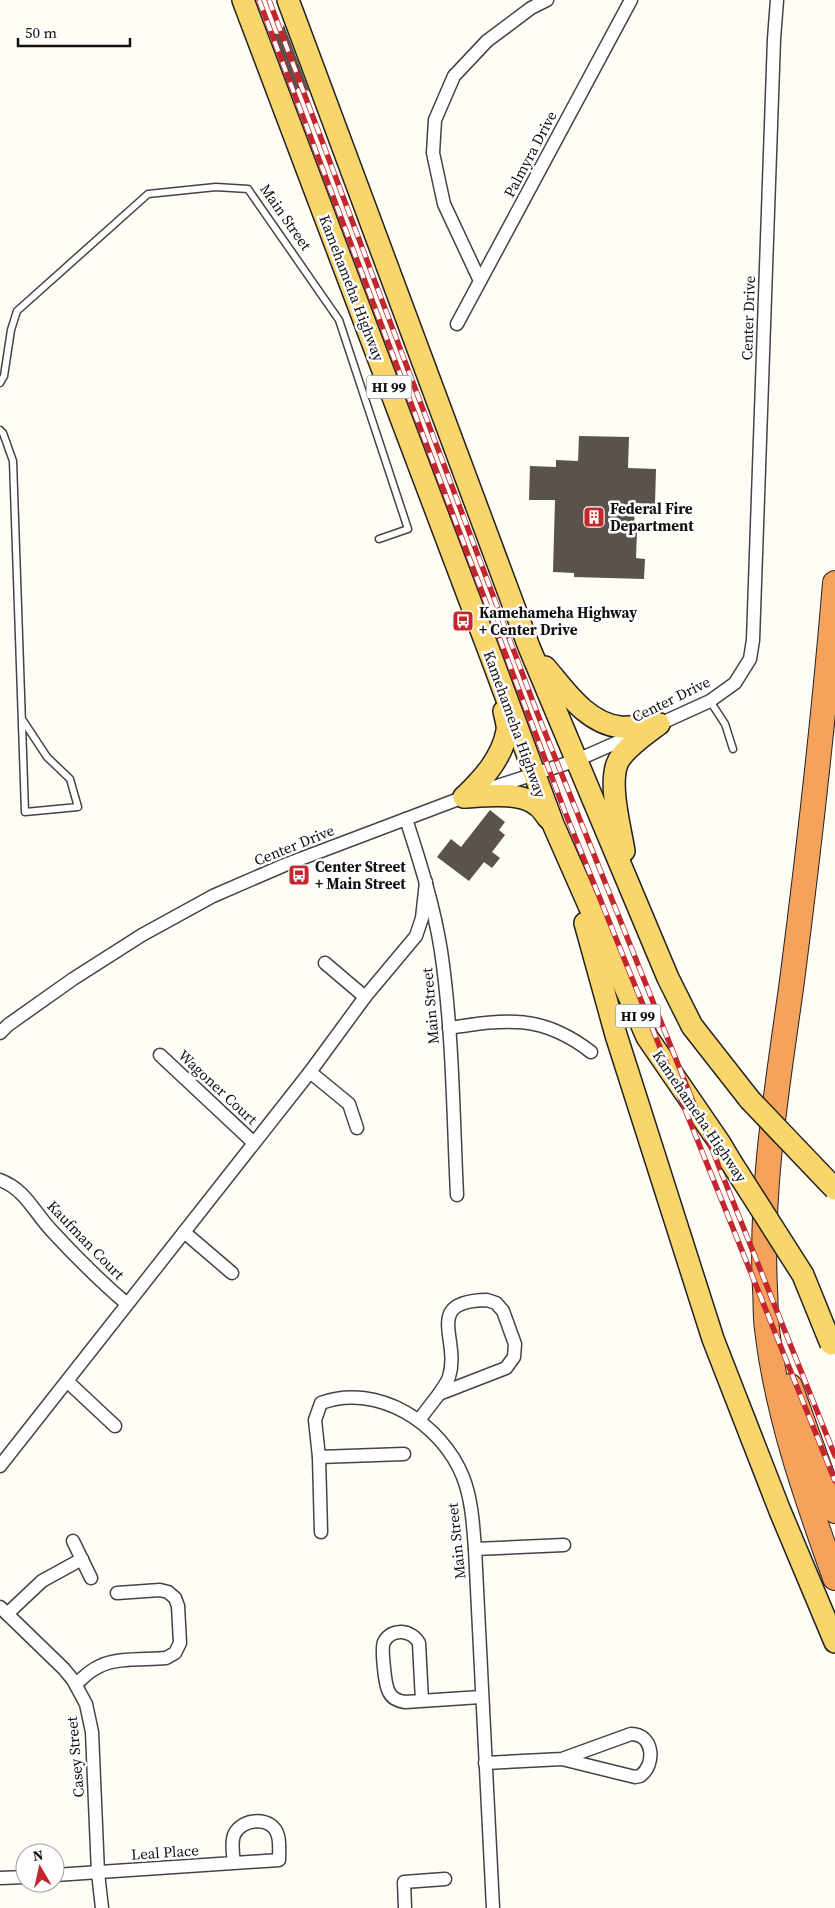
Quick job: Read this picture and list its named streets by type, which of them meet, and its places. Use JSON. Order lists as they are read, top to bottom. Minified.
{"streets":{"main road":["Kamehameha Highway","HI 99"],"street":["Palmyra Drive","Main Street","Center Drive","Wagoner Court","Kaufman Court","Casey Street","Leal Place"]},"crossings":[["Main Street","Center Drive"],["Kamehameha Highway","Center Drive"],["Center Drive","HI 99"],["Casey Street","Leal Place"]],"places":{"building":["Federal Fire Department"],"bus stop":["Kamehameha Highway + Center Drive","Center Street + Main Street"]},"scale_bar":"50 m","north":"top"}
